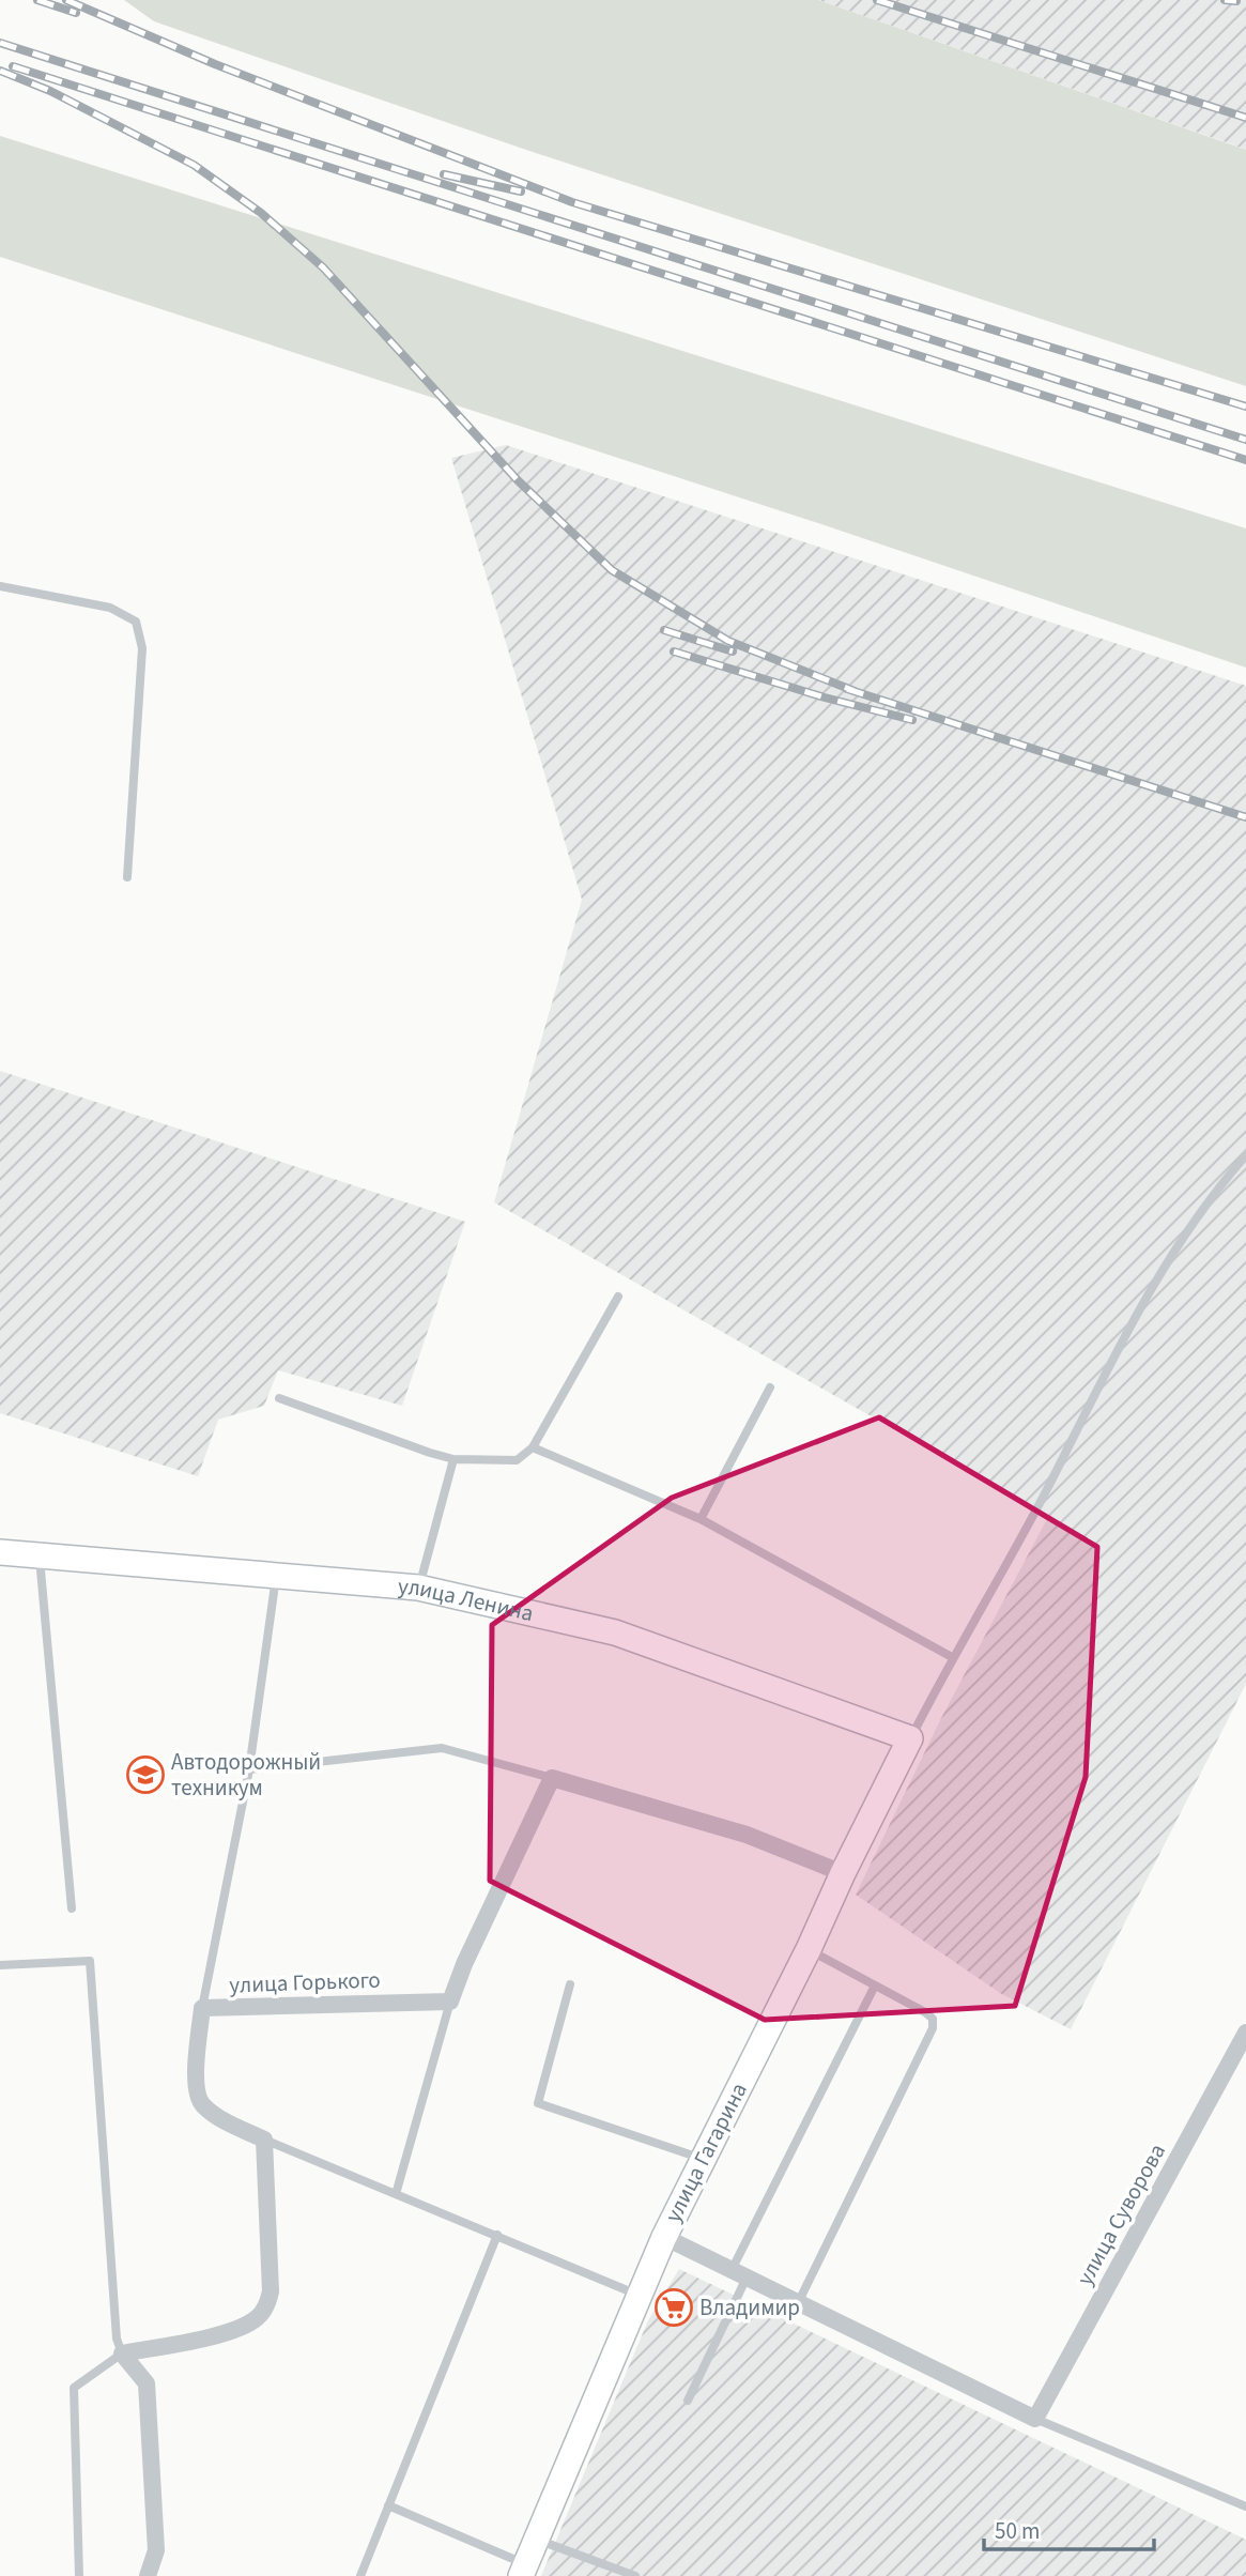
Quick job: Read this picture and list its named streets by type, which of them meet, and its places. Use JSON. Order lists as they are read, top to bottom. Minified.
{"streets":{"street":["улица Ленина","улица Горького","улица Гагарина","улица Суворова"]},"crossings":[["улица Ленина","улица Гагарина"]],"places":{"school or university":["Автодорожный техникум"],"supermarket":["Владимир"]},"scale_bar":"50 m"}
